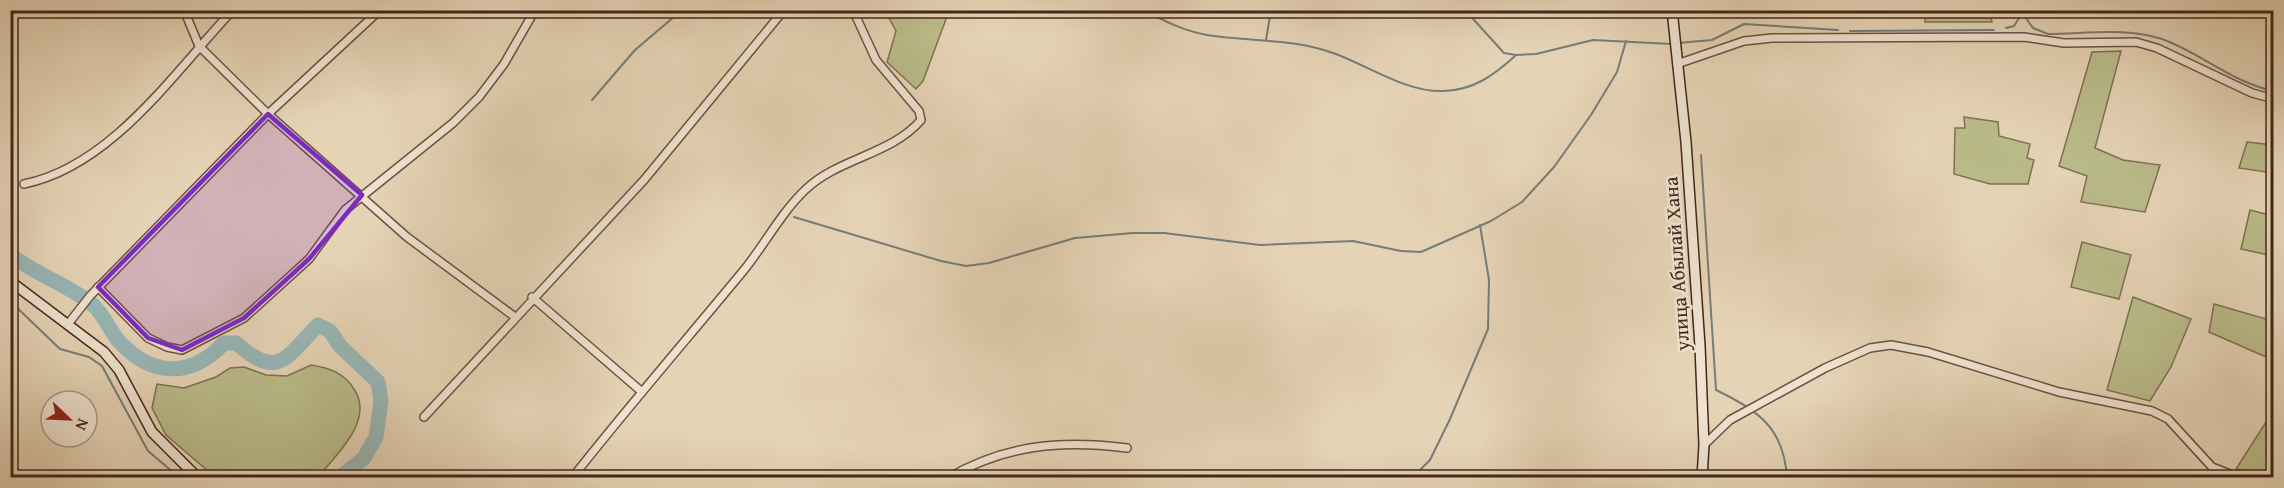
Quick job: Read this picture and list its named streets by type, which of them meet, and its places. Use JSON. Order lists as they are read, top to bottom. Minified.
{"streets":{"main road":["улица Абылай Хана"]},"north":"bottom right"}
